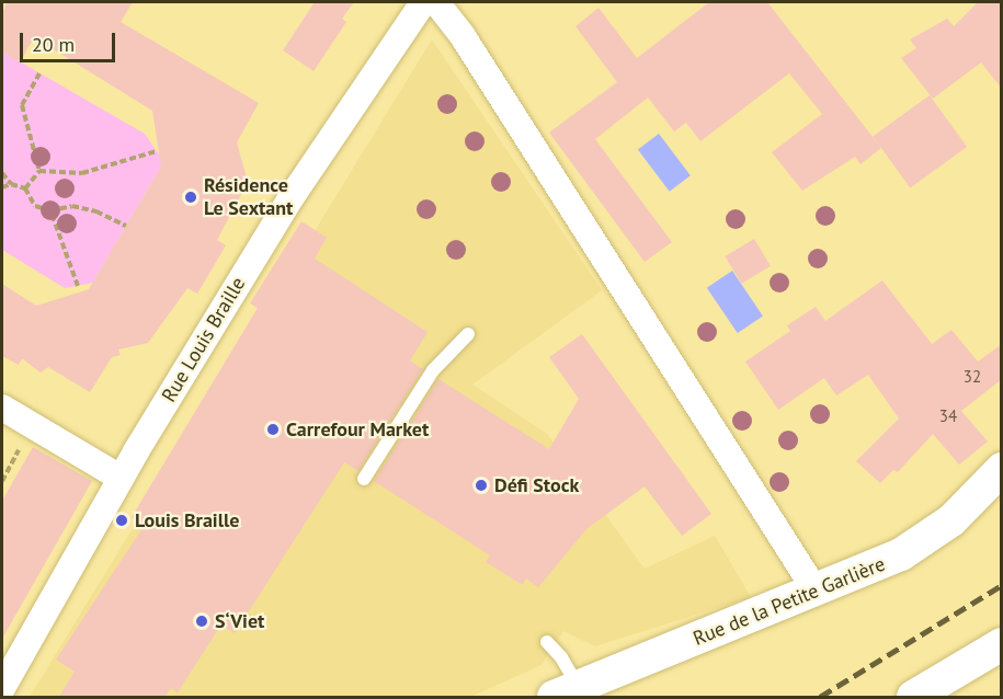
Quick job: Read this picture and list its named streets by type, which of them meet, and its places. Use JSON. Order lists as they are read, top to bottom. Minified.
{"streets":{"street":["Rue Louis Braille","Rue de la Petite Garlière"]},"places":["Résidence Le Sextant","Carrefour Market","Défi Stock","Louis Braille","S‘Viet"],"house_numbers":["32","34"],"scale_bar":"20 m"}
